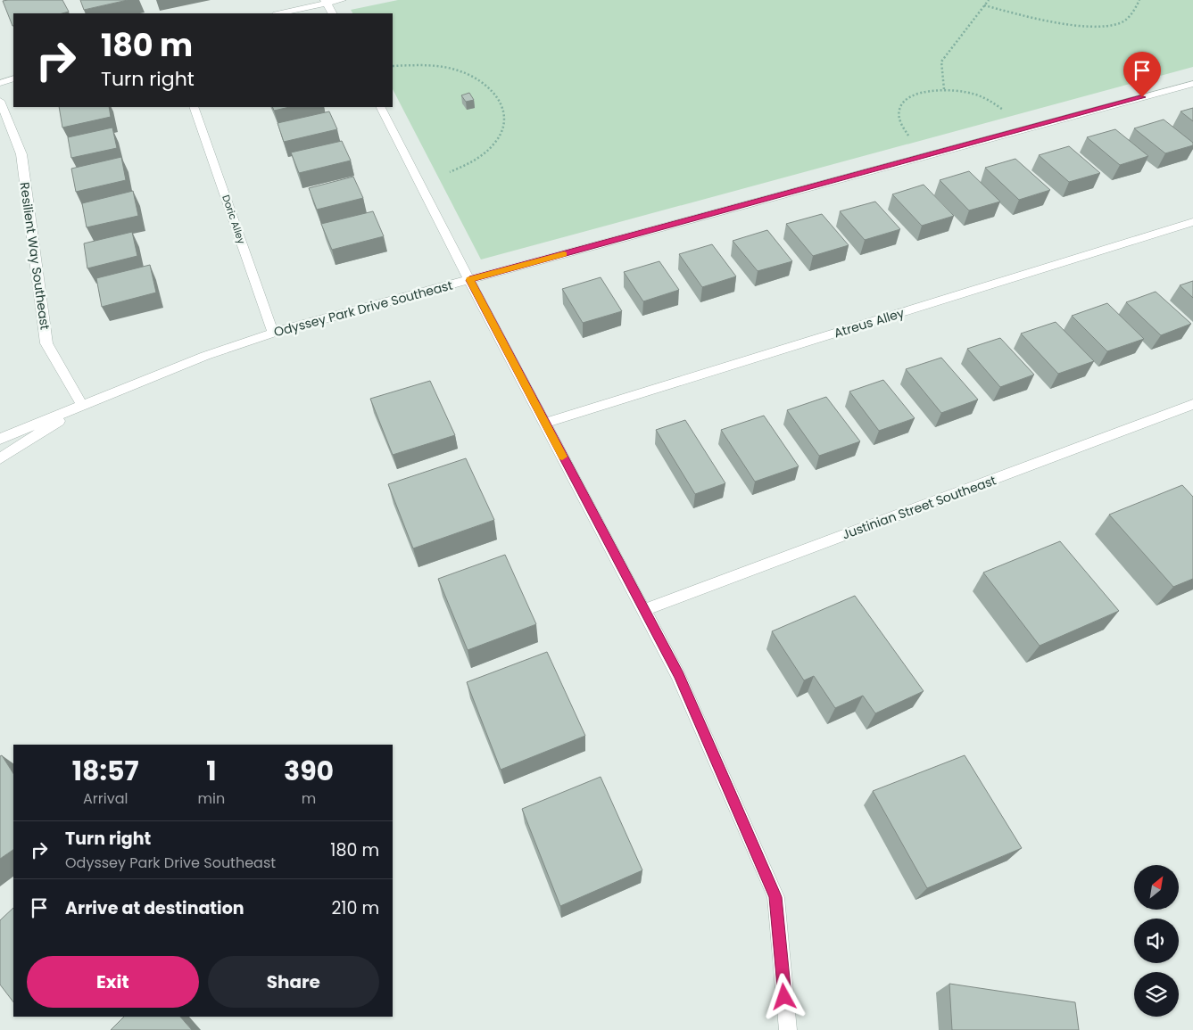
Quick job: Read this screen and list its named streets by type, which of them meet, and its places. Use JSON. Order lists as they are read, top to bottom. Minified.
{"streets":{"street":["Doric Alley","Resilient Way Southeast","Odyssey Park Drive Southeast","Atreus Alley","Justinian Street Southeast"]},"crossings":[["Doric Alley","Odyssey Park Drive Southeast"],["Resilient Way Southeast","Odyssey Park Drive Southeast"]],"north":"top right","page":{"turn":["180 m","Turn right"],"eta":["18:57","Arrival","1","min","390","m"],"list":[{"name":"Turn right","note":"Odyssey Park Drive Southeast","value":"180 m"},{"name":"Arrive at destination","value":"210 m"}],"buttons":["Exit","Share"]}}
